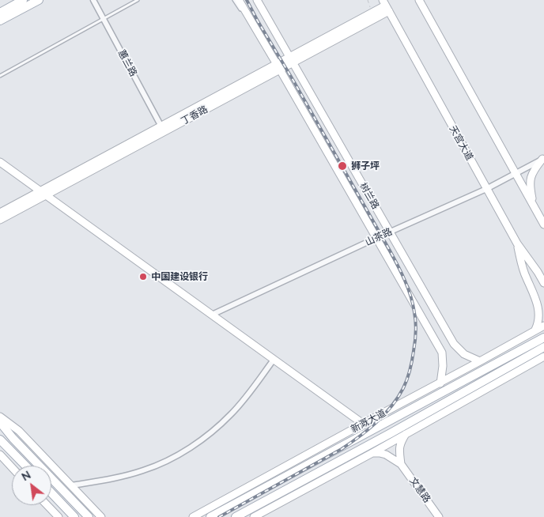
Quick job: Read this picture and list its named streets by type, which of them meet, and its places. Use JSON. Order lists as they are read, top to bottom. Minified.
{"streets":{"main road":["新溉大道"],"street":["蕙兰路","丁香路","天宫大道","树兰路","山茶路","文慧路"]},"crossings":[["蕙兰路","丁香路"],["丁香路","天宫大道"],["丁香路","树兰路"],["天宫大道","山茶路"],["树兰路","山茶路"],["树兰路","新溉大道"]],"places":["狮子坪","中国建设银行"],"north":"top left"}
